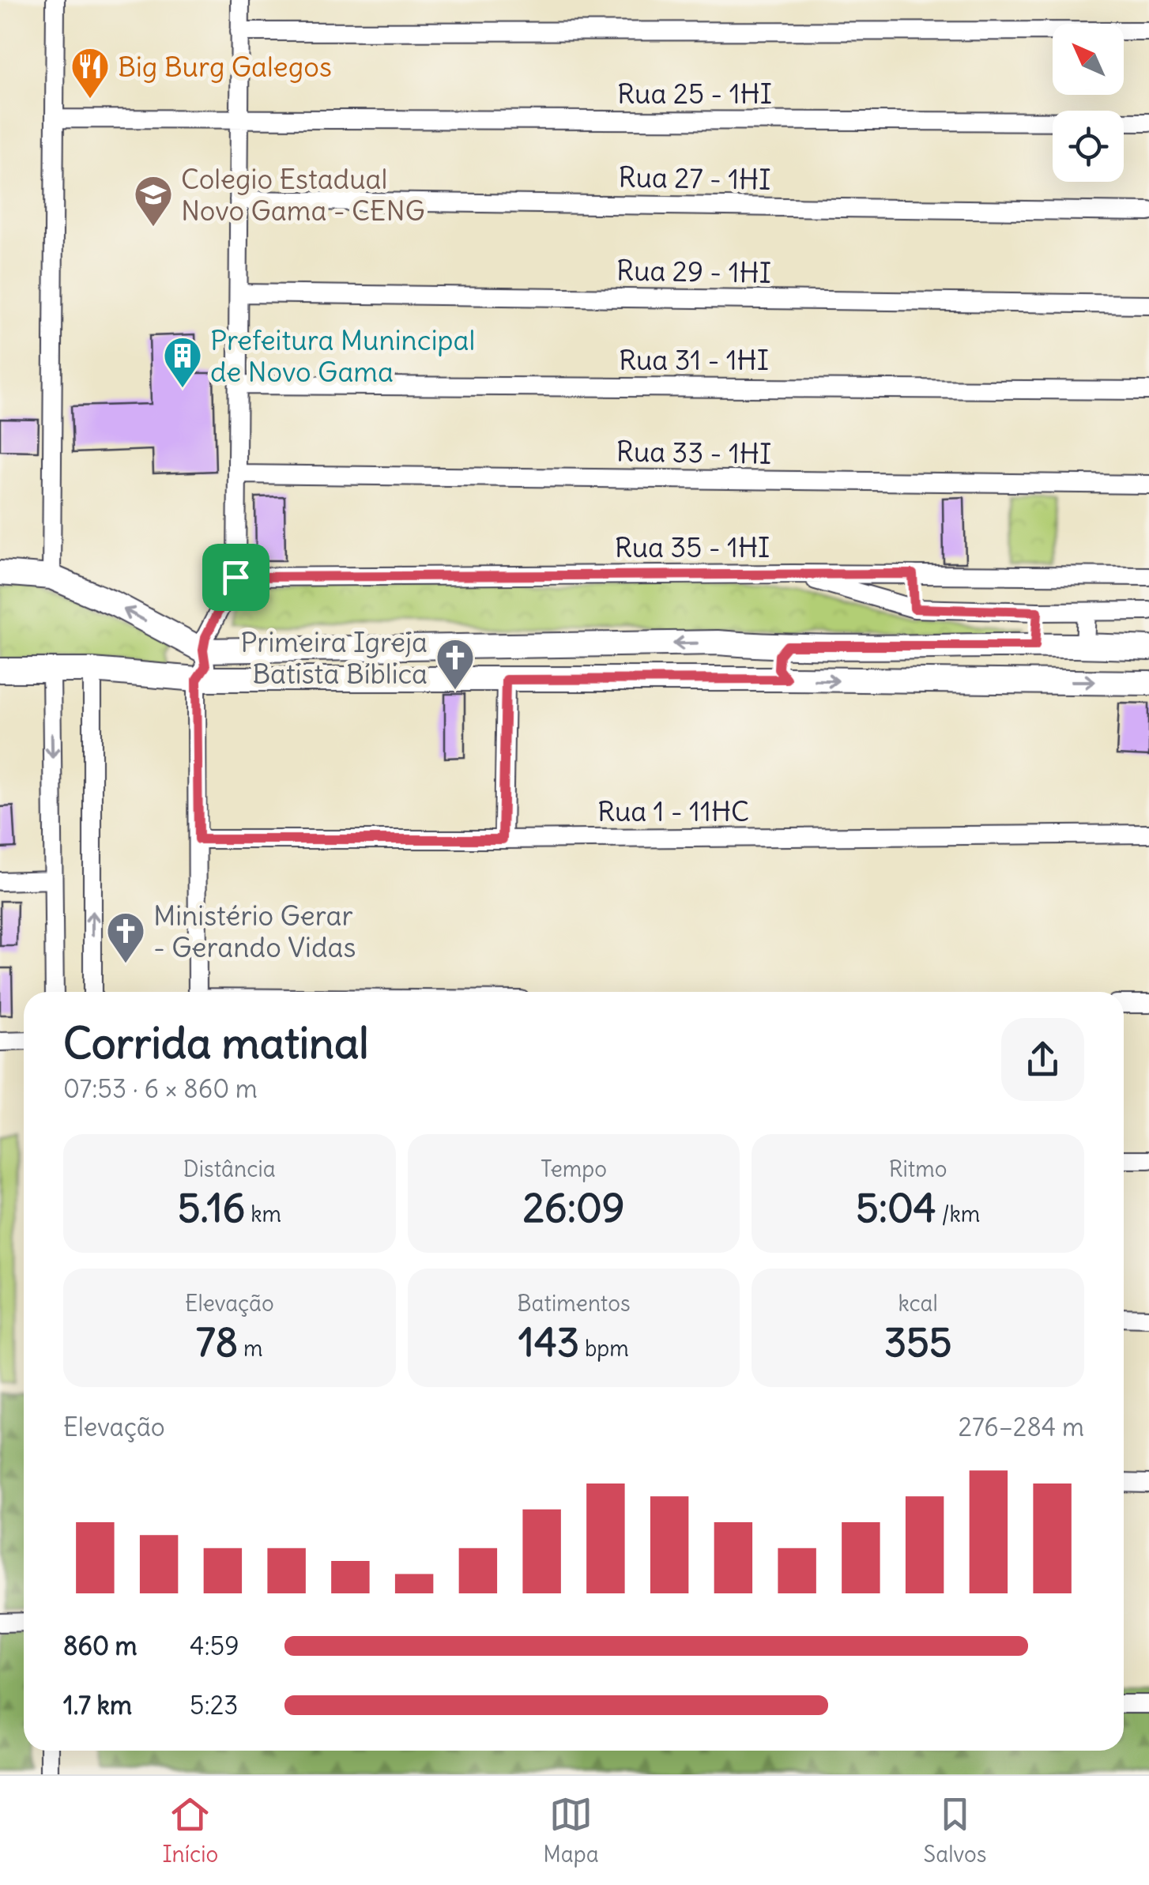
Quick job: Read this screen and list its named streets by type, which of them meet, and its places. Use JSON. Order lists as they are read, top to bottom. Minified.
{"streets":{"street":["Rua 25 - 1HI","Rua 27 - 1HI","Rua 29 - 1HI","Rua 31 - 1HI","Rua 33 - 1HI","Rua 35 - 1HI","Rua 1 - 11HC"]},"places":{"restaurant":["Big Burg Galegos"],"school or university":["Colegio Estadual Novo Gama - CENG"],"building":["Prefeitura Munincipal de Novo Gama"],"church":["Primeira Igreja Batista Bíblica","Ministério Gerar - Gerando Vidas"]},"north":"top left","page":{"heading":["Corrida matinal","07:53 · 6 × 860 m"],"stats":[["Distância","5.16 km"],["Tempo","26:09"],["Ritmo","5:04 /km"],["Elevação","78 m"],["Batimentos","143 bpm"],["kcal","355"]],"chart":["Elevação","276–284 m"],"list":[{"name":"860 m","note":"4:59"},{"name":"1.7 km","note":"5:23"}],"tabs":["Início","Mapa","Salvos"]}}
